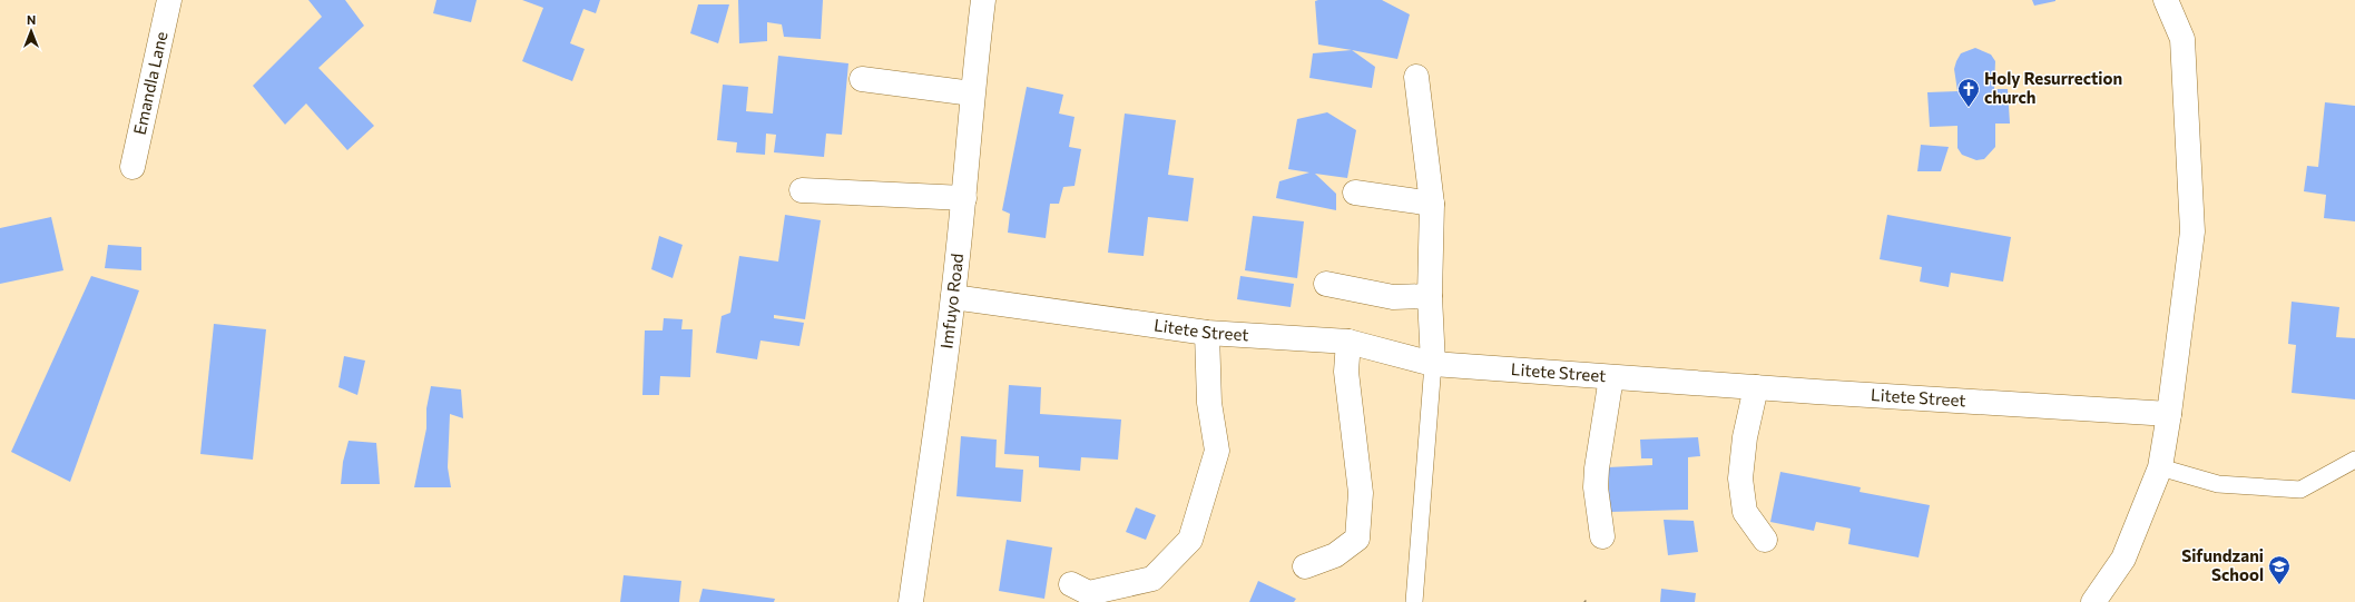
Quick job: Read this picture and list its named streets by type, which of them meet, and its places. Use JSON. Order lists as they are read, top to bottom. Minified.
{"streets":{"street":["Emandla Lane","Imfuyo Road","Litete Street"]},"crossings":[["Imfuyo Road","Litete Street"]],"places":{"church":["Holy Resurrection church"],"school or university":["Sifundzani School"]},"north":"top"}
